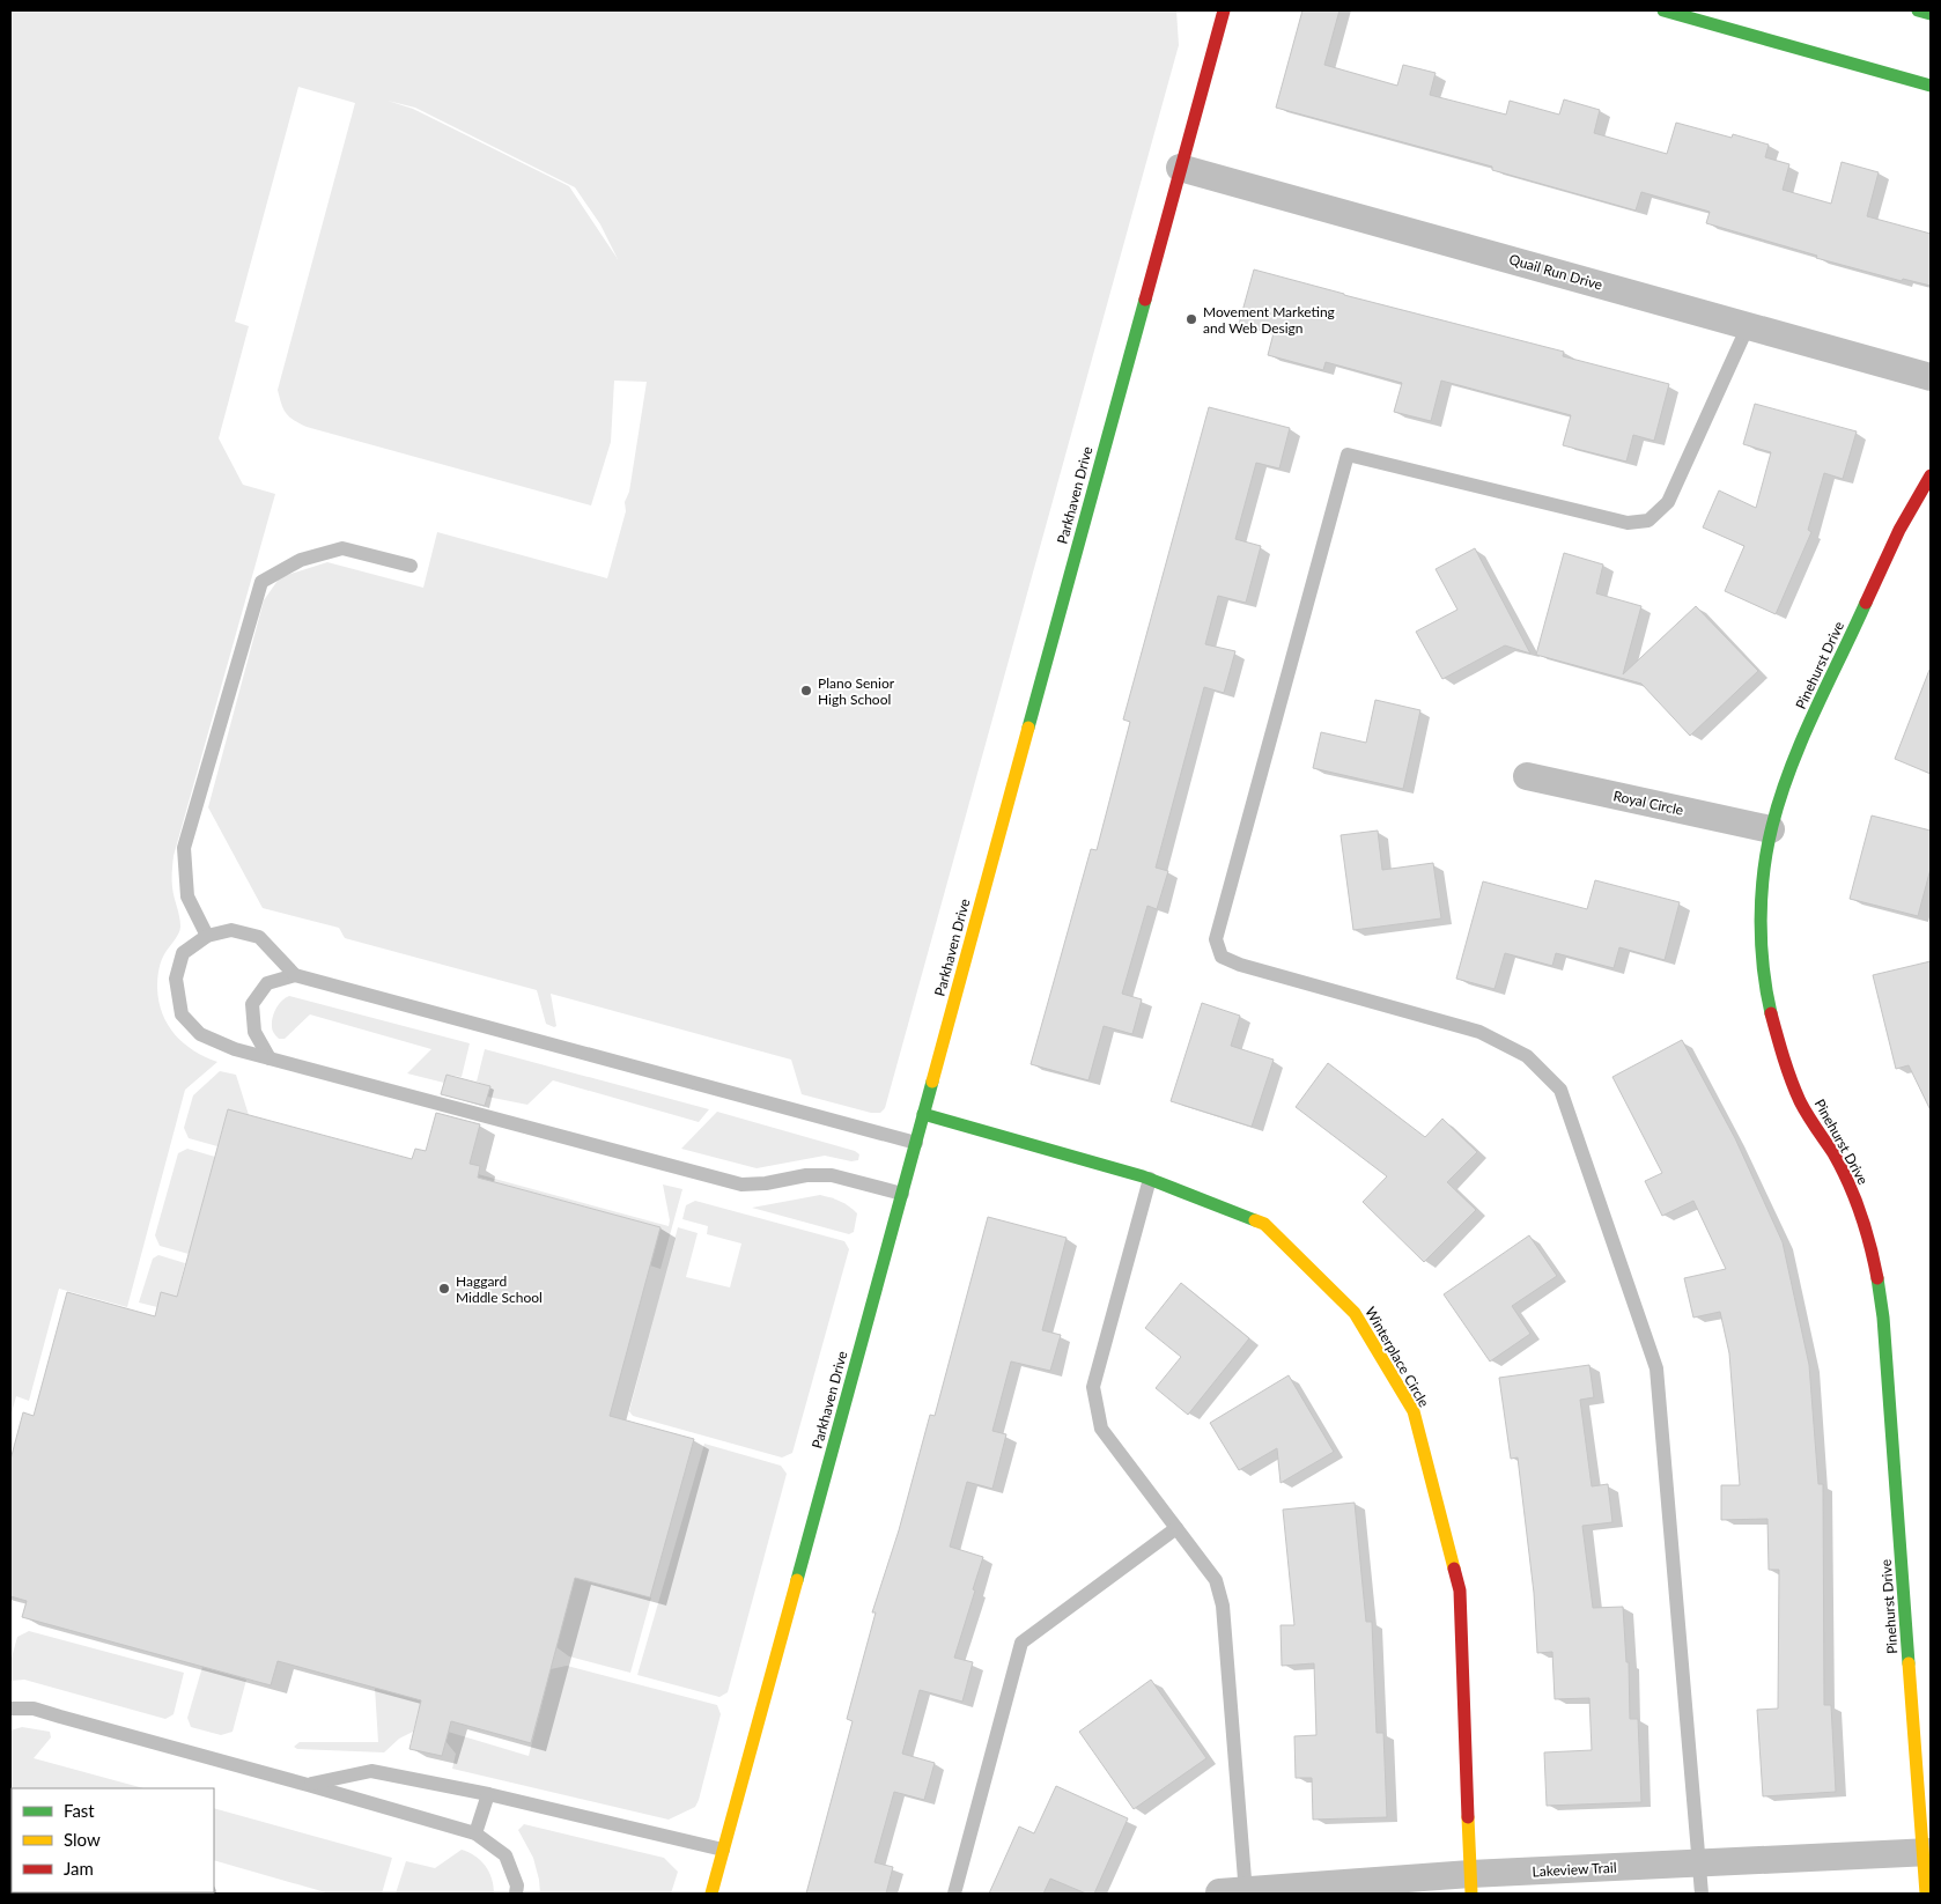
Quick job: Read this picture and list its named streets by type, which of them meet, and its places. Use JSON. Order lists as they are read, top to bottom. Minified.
{"streets":{"street":["Quail Run Drive","Parkhaven Drive","Pinehurst Drive","Royal Circle","Winterplace Circle","Lakeview Trail"]},"crossings":[["Quail Run Drive","Parkhaven Drive"],["Parkhaven Drive","Winterplace Circle"],["Pinehurst Drive","Royal Circle"],["Pinehurst Drive","Lakeview Trail"],["Winterplace Circle","Lakeview Trail"]],"places":["Movement Marketing and Web Design","Plano Senior High School","Haggard Middle School"],"legend":["Fast","Slow","Jam"]}
